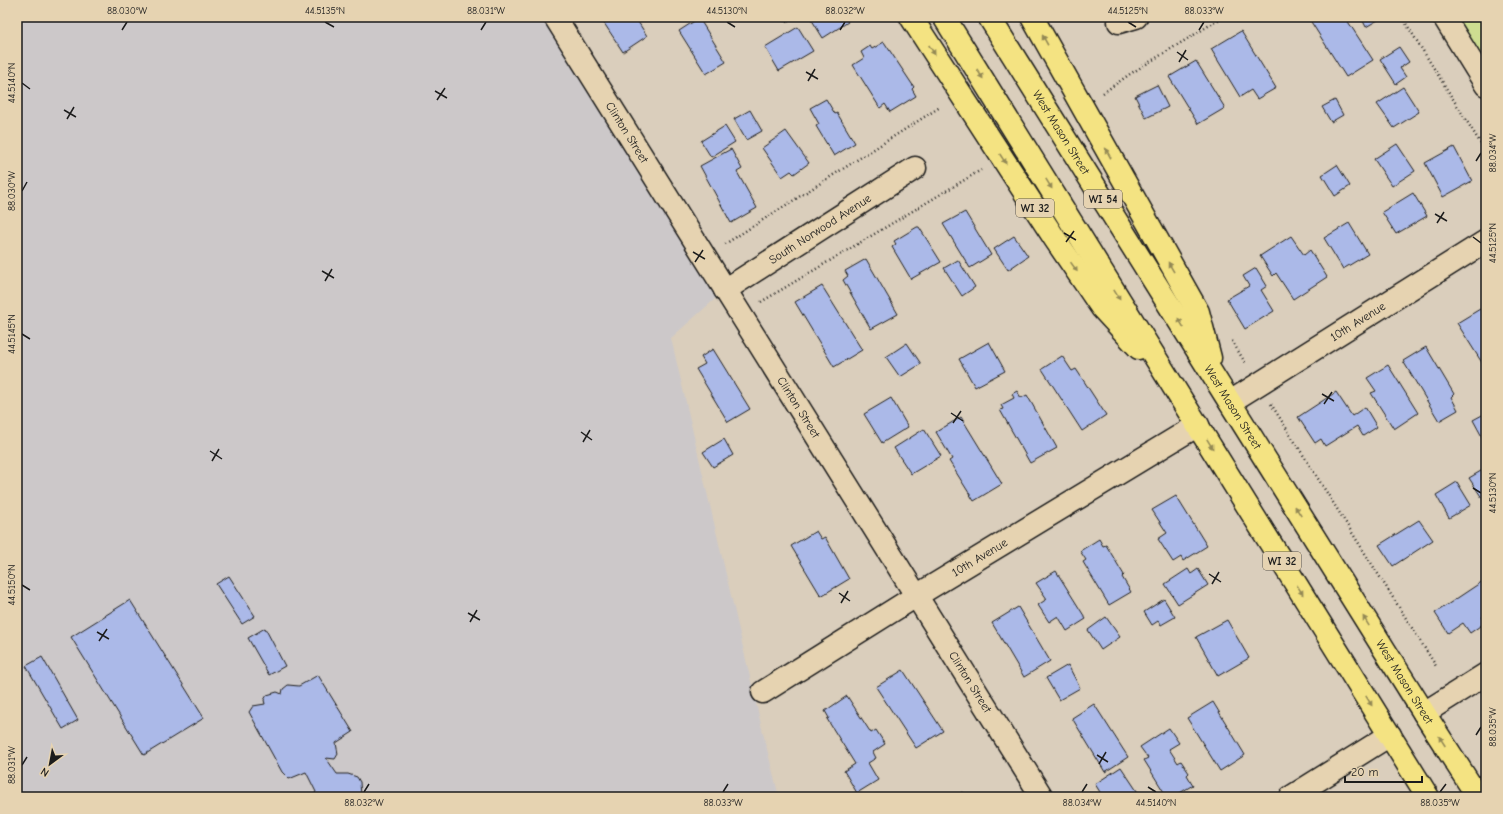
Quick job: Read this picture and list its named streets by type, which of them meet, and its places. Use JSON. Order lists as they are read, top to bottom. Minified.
{"streets":{"main road":["West Mason Street","WI 54","WI 32"],"street":["Clinton Street","South Norwood Avenue","10th Avenue"]},"crossings":[["Clinton Street","South Norwood Avenue"],["Clinton Street","10th Avenue"],["West Mason Street","10th Avenue"],["WI 54","WI 32"],["WI 32","10th Avenue"]],"scale_bar":"20 m","north":"bottom left","coordinates":["88.030°W","44.5135°N","88.031°W","44.5130°N","88.032°W","44.5125°N","88.033°W","44.5140°N","88.034°W","44.5145°N","44.5150°N","88.035°W"]}
